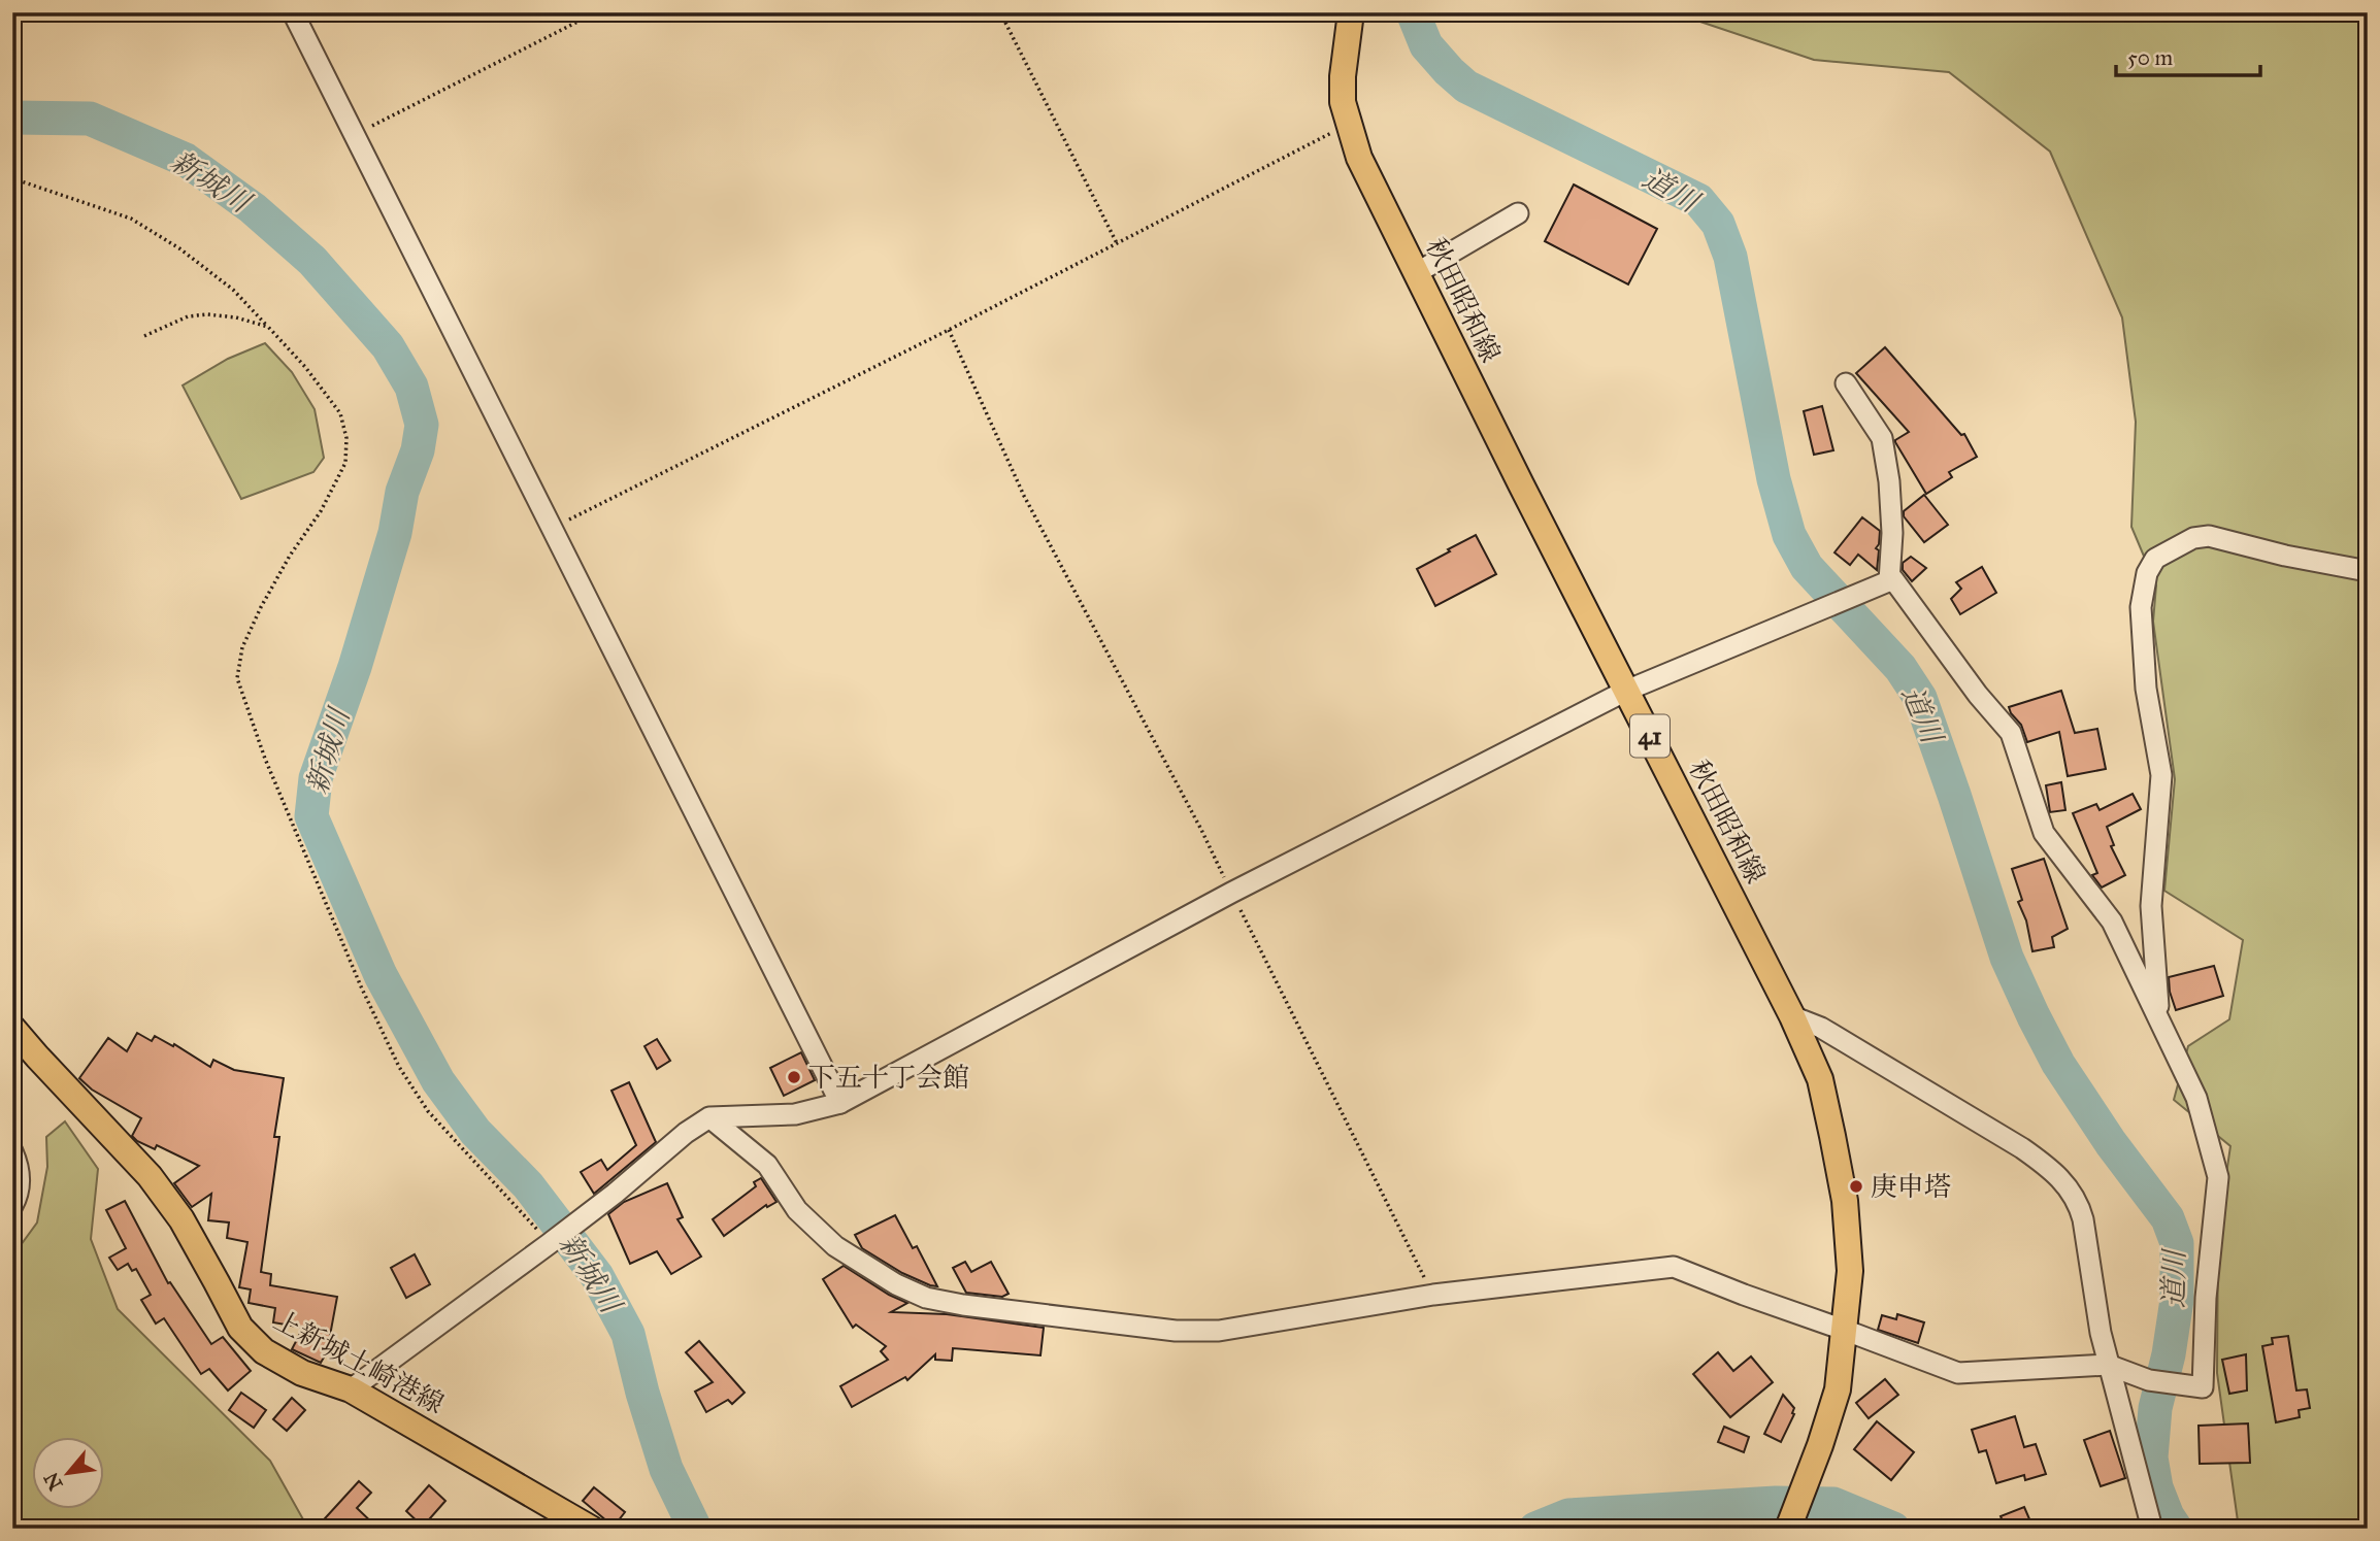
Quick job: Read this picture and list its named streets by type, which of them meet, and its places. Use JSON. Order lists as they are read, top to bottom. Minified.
{"streets":{"main road":["秋田昭和線","41","上新城土崎港線"]},"water":["新城川","道川"],"places":["下五十丁会館","庚申塔"],"scale_bar":"50 m","north":"bottom left"}
